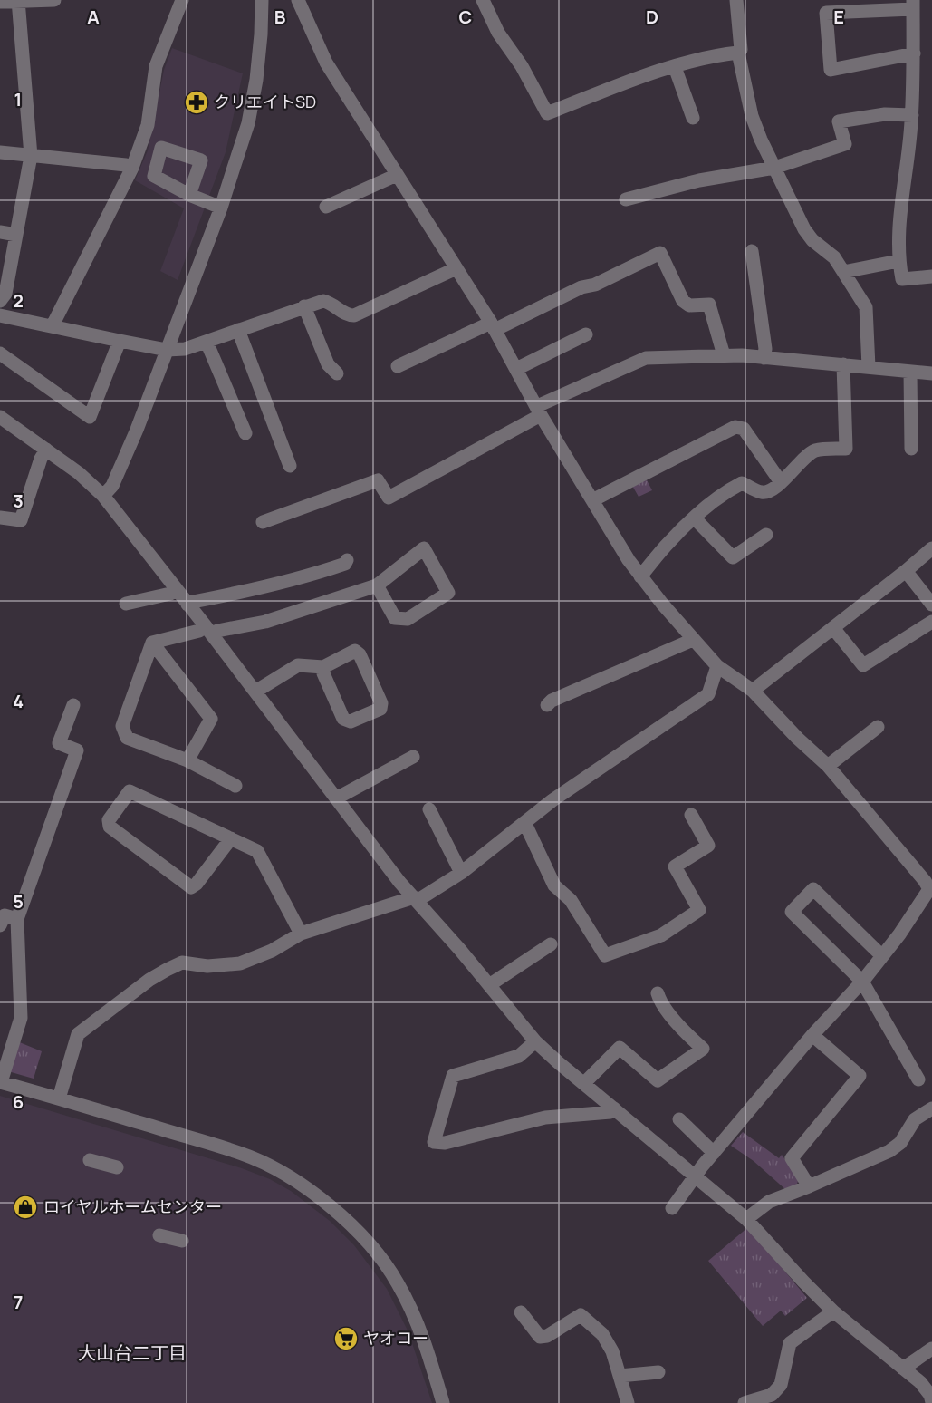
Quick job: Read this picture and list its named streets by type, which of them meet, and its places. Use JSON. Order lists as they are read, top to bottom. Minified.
{"districts":["大山台二丁目"],"places":{"pharmacy":["クリエイトSD"],"shop":["ロイヤルホームセンター"],"supermarket":["ヤオコー"]},"grid":{"columns":["A","B","C","D","E"],"rows":["1","2","3","4","5","6","7"]}}
